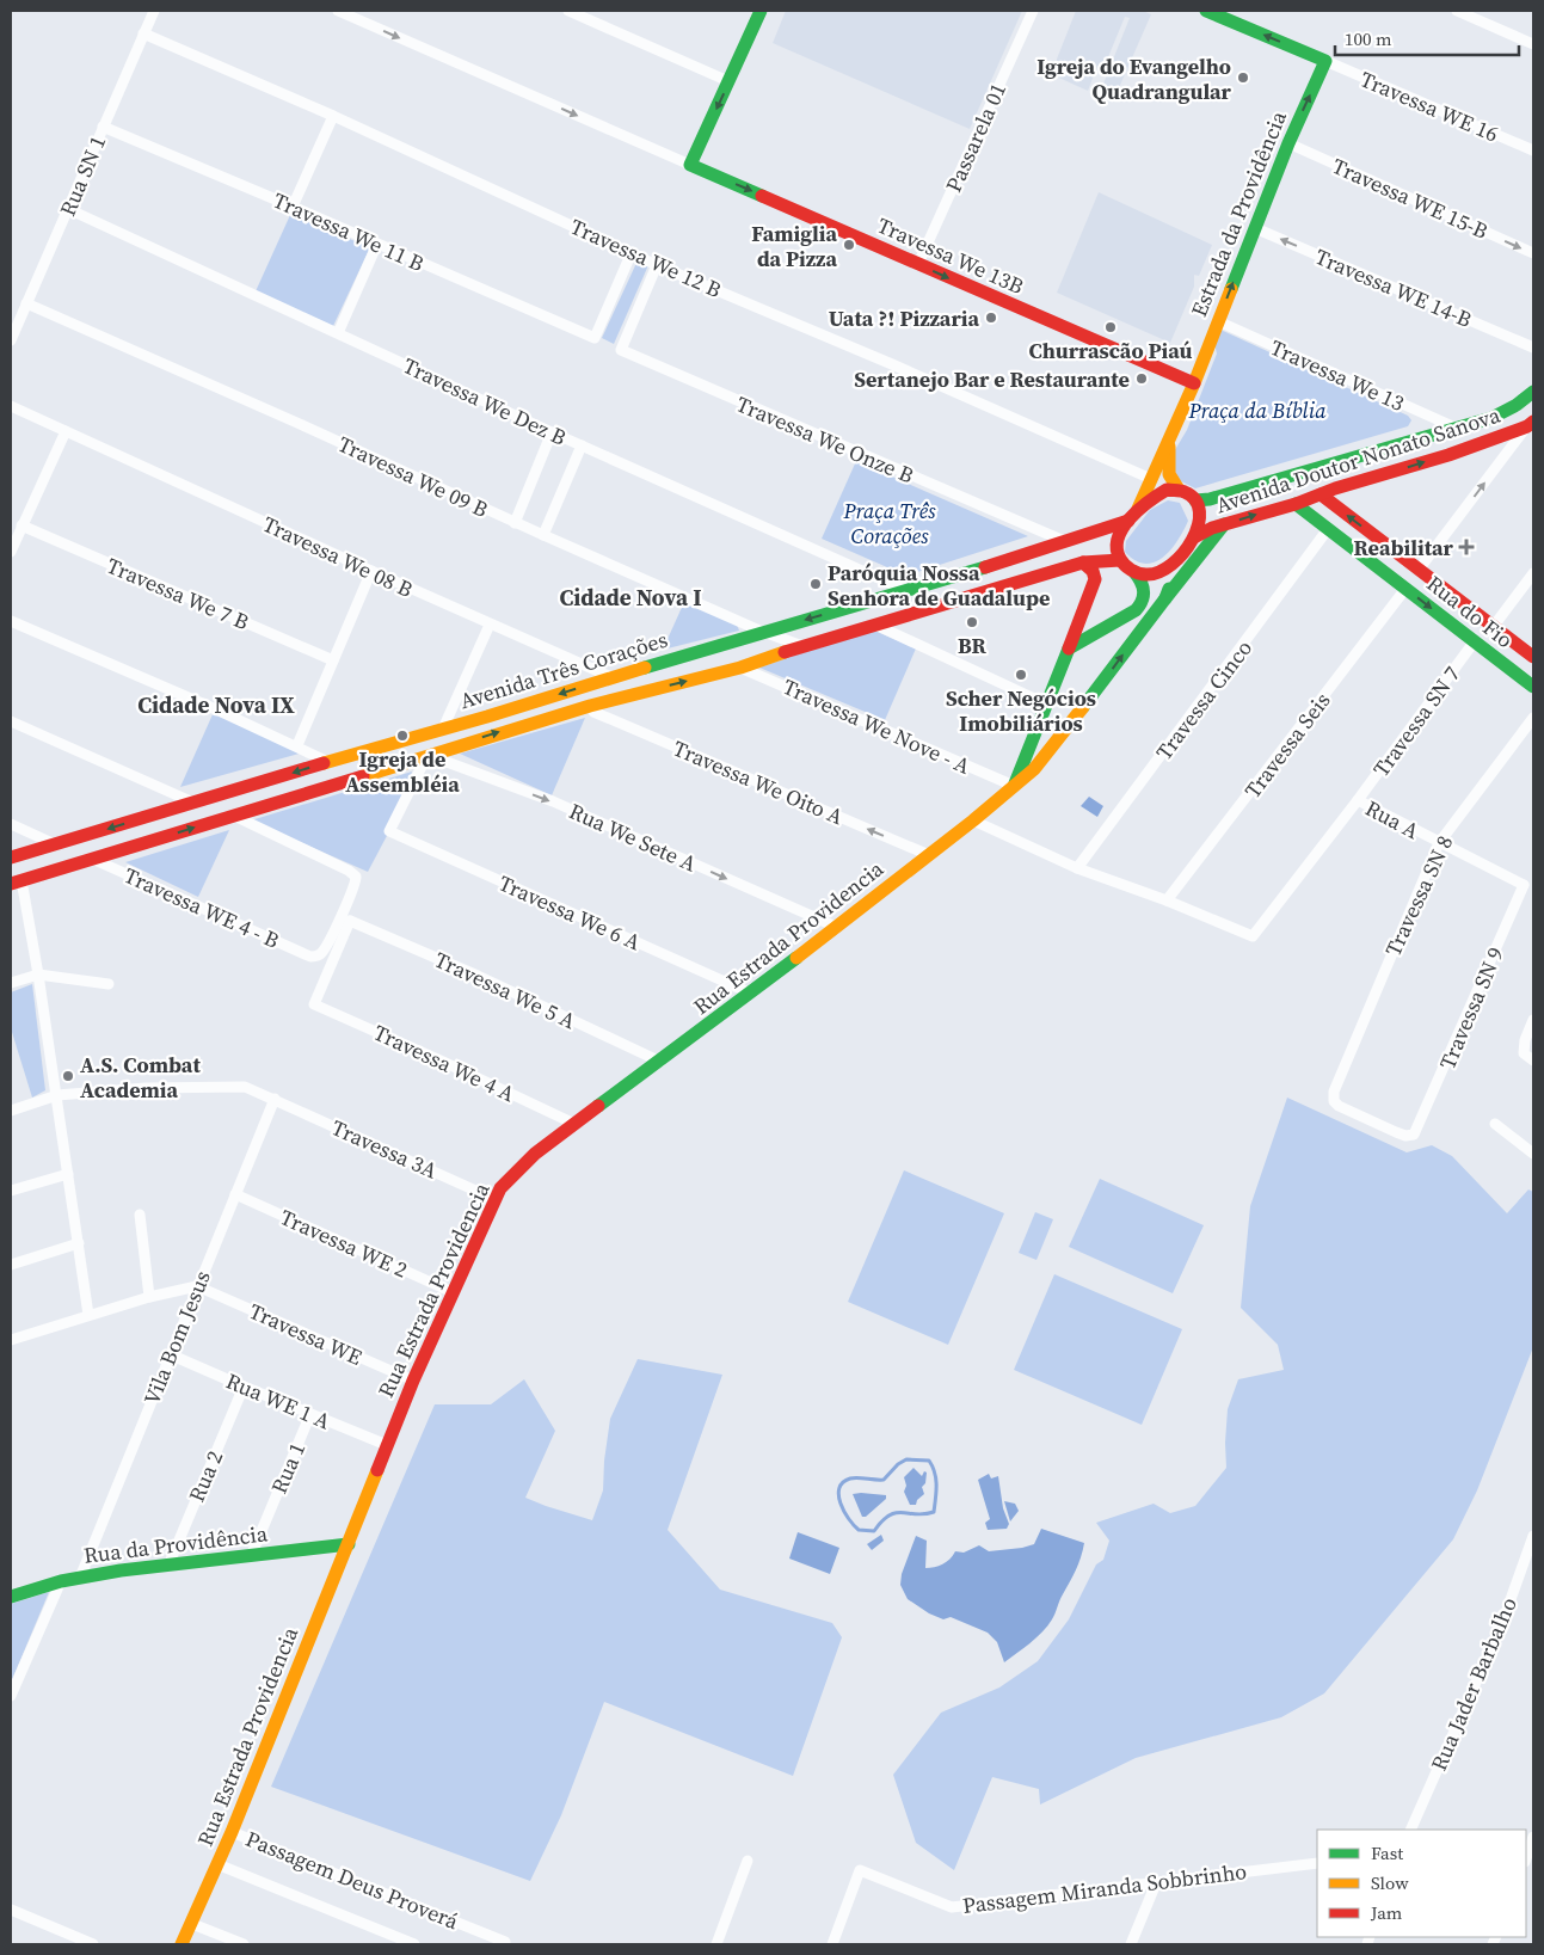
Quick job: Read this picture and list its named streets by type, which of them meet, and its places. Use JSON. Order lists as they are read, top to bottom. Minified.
{"streets":{"main road":["Estrada da Providência","Travessa We 13B","Avenida Doutor Nonato Sanova","Rua do Fio","Avenida Três Corações","Rua Estrada Providencia","Rua da Providência"],"street":["Travessa WE 16","Passarela 01","Rua SN 1","Travessa WE 15-B","Travessa We 11 B","Travessa We 12 B","Travessa WE 14-B","Travessa We 13","Travessa We Dez B","Travessa We Onze B","Travessa We 09 B","Travessa We 08 B","Travessa We 7 B","Travessa Cinco","Travessa SN 7","Travessa We Nove - A","Travessa Seis","Travessa We Oito A","Rua A","Rua We Sete A","Travessa SN 8","Travessa WE 4 - B","Travessa We 6 A","Travessa We 5 A","Travessa SN 9","Travessa We 4 A","Travessa 3A","Travessa WE 2","Travessa WE","Vila Bom Jesus","Rua WE 1 A","Rua 1","Rua 2","Rua Jader Barbalho","Passagem Deus Proverá","Passagem Miranda Sobbrinho"]},"crossings":[["Travessa WE 16","Estrada da Providência"],["Passarela 01","Travessa We 13B"],["Rua SN 1","Travessa We 11 B"],["Rua SN 1","Travessa We 12 B"],["Rua SN 1","Travessa We Dez B"],["Rua SN 1","Travessa We 09 B"],["Travessa WE 15-B","Estrada da Providência"],["Estrada da Providência","Travessa We 13B"],["Estrada da Providência","Travessa We 12 B"],["Estrada da Providência","Travessa WE 14-B"],["Estrada da Providência","Travessa We 13"],["Estrada da Providência","Avenida Doutor Nonato Sanova"],["Estrada da Providência","Avenida Três Corações"],["Estrada da Providência","Rua Estrada Providencia"],["Travessa We 11 B","Travessa We 12 B"],["Travessa We 12 B","Travessa We Onze B"],["Travessa We Dez B","Avenida Três Corações"],["Travessa We Onze B","Avenida Três Corações"],["Avenida Doutor Nonato Sanova","Rua do Fio"],["Avenida Doutor Nonato Sanova","Avenida Três Corações"],["Avenida Doutor Nonato Sanova","Rua Estrada Providencia"],["Travessa We 09 B","Avenida Três Corações"],["Travessa We 08 B","Avenida Três Corações"],["Rua do Fio","Travessa Cinco"],["Rua do Fio","Travessa SN 7"],["Rua do Fio","Travessa Seis"],["Avenida Três Corações","Travessa We Nove - A"],["Avenida Três Corações","Travessa We Oito A"],["Avenida Três Corações","Rua We Sete A"],["Avenida Três Corações","Travessa WE 4 - B"],["Avenida Três Corações","Travessa We 6 A"],["Avenida Três Corações","Rua Estrada Providencia"],["Travessa SN 7","Travessa Seis"],["Travessa SN 7","Rua A"],["Travessa We Nove - A","Rua Estrada Providencia"],["Travessa We Oito A","Rua Estrada Providencia"],["Rua A","Travessa SN 8"],["Rua A","Travessa SN 9"],["Rua We Sete A","Travessa We 6 A"],["Rua We Sete A","Rua Estrada Providencia"],["Travessa SN 8","Travessa SN 9"],["Travessa We 6 A","Rua Estrada Providencia"],["Rua Estrada Providencia","Travessa We 5 A"],["Rua Estrada Providencia","Travessa We 4 A"],["Rua Estrada Providencia","Travessa 3A"],["Rua Estrada Providencia","Travessa WE 2"],["Rua Estrada Providencia","Travessa WE"],["Rua Estrada Providencia","Rua WE 1 A"],["Rua Estrada Providencia","Rua da Providência"],["Rua Estrada Providencia","Passagem Deus Proverá"],["Travessa We 5 A","Travessa We 4 A"],["Travessa 3A","Vila Bom Jesus"],["Travessa WE 2","Vila Bom Jesus"],["Travessa WE","Vila Bom Jesus"],["Vila Bom Jesus","Rua WE 1 A"],["Vila Bom Jesus","Rua da Providência"],["Rua WE 1 A","Rua 1"],["Rua WE 1 A","Rua 2"],["Rua 1","Rua da Providência"],["Rua 2","Rua da Providência"]],"one_way":["Travessa WE 15-B","Estrada da Providência","Travessa We 13B","Travessa WE 14-B","Travessa We Oito A","Rua We Sete A"],"districts":["Cidade Nova I","Cidade Nova IX"],"parks":["Praça da Bíblia","Praça Três Corações"],"places":{"other":["Igreja do Evangelho Quadrangular","Famiglia da Pizza","Uata ?! Pizzaria","Churrascão Piaú","Sertanejo Bar e Restaurante","Paróquia Nossa Senhora de Guadalupe","BR","Scher Negócios Imobiliários","Igreja de Assembléia","A.S. Combat Academia"],"health":["Reabilitar"]},"legend":["Fast","Slow","Jam"],"scale_bar":"100 m"}
